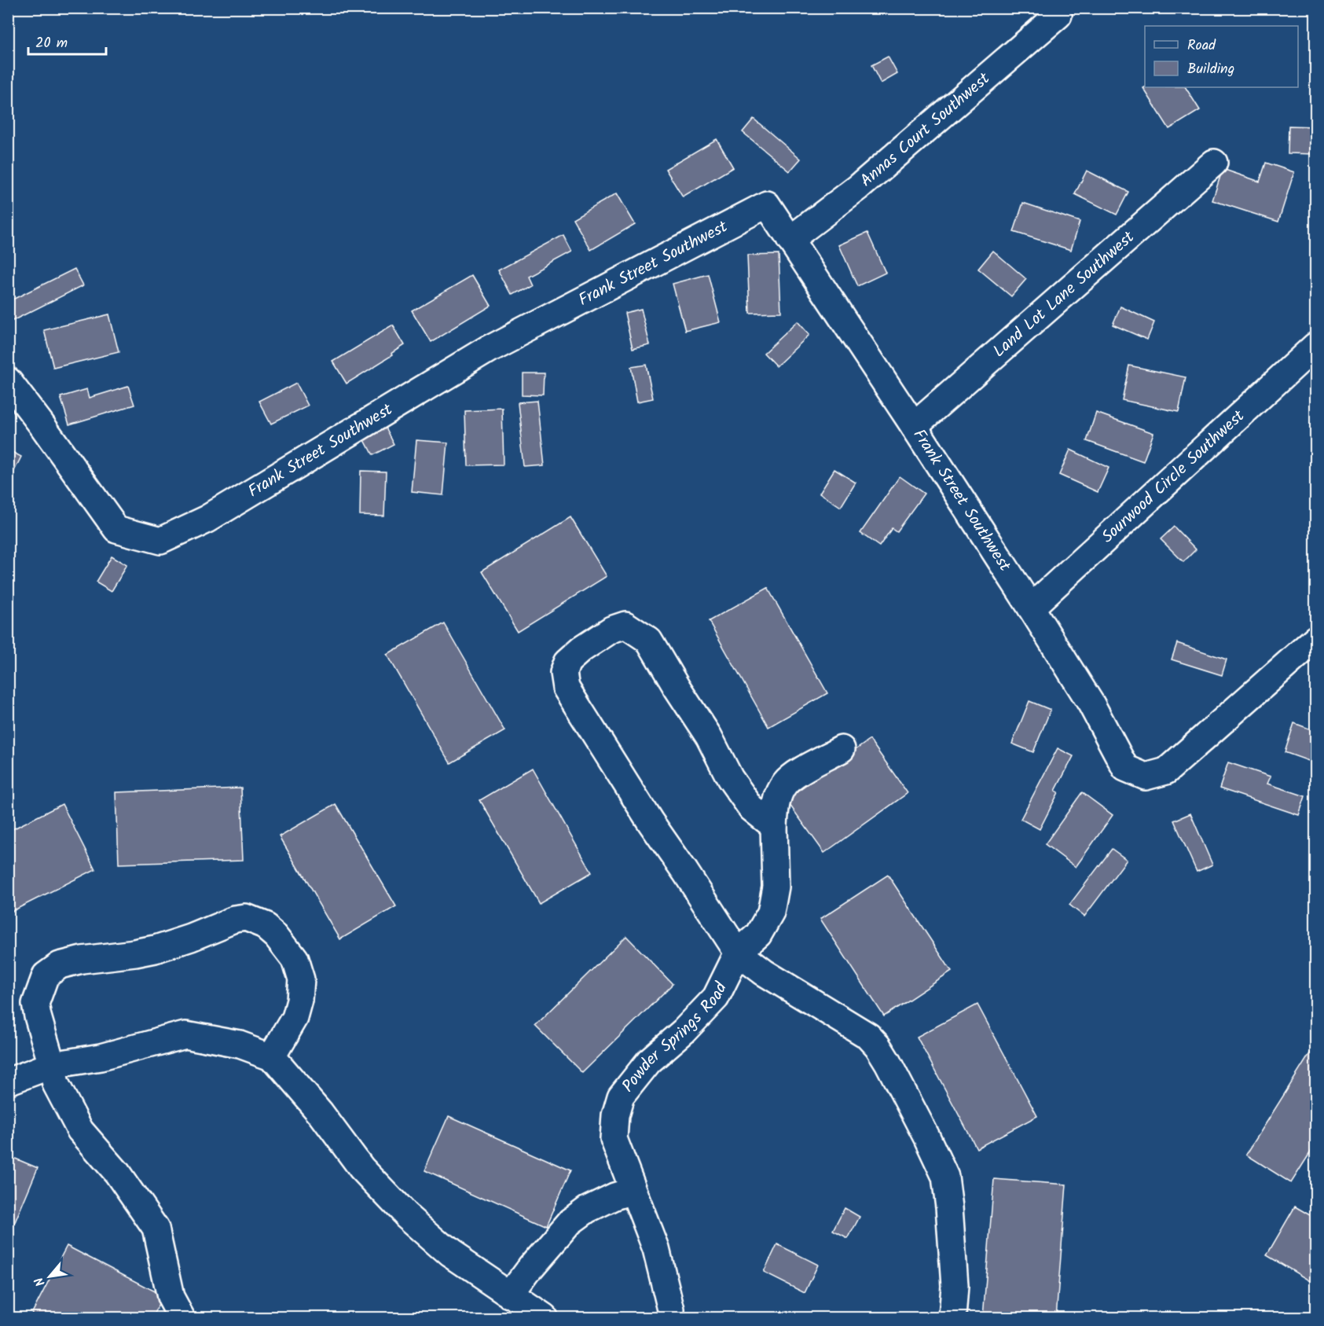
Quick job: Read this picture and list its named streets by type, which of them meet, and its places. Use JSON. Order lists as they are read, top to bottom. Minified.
{"streets":{"street":["Annas Court Southwest","Frank Street Southwest","Land Lot Lane Southwest","Sourwood Circle Southwest","Powder Springs Road"]},"crossings":[["Annas Court Southwest","Frank Street Southwest"],["Frank Street Southwest","Land Lot Lane Southwest"],["Frank Street Southwest","Sourwood Circle Southwest"]],"legend":["Road","Building"],"scale_bar":"20 m","north":"bottom left"}
